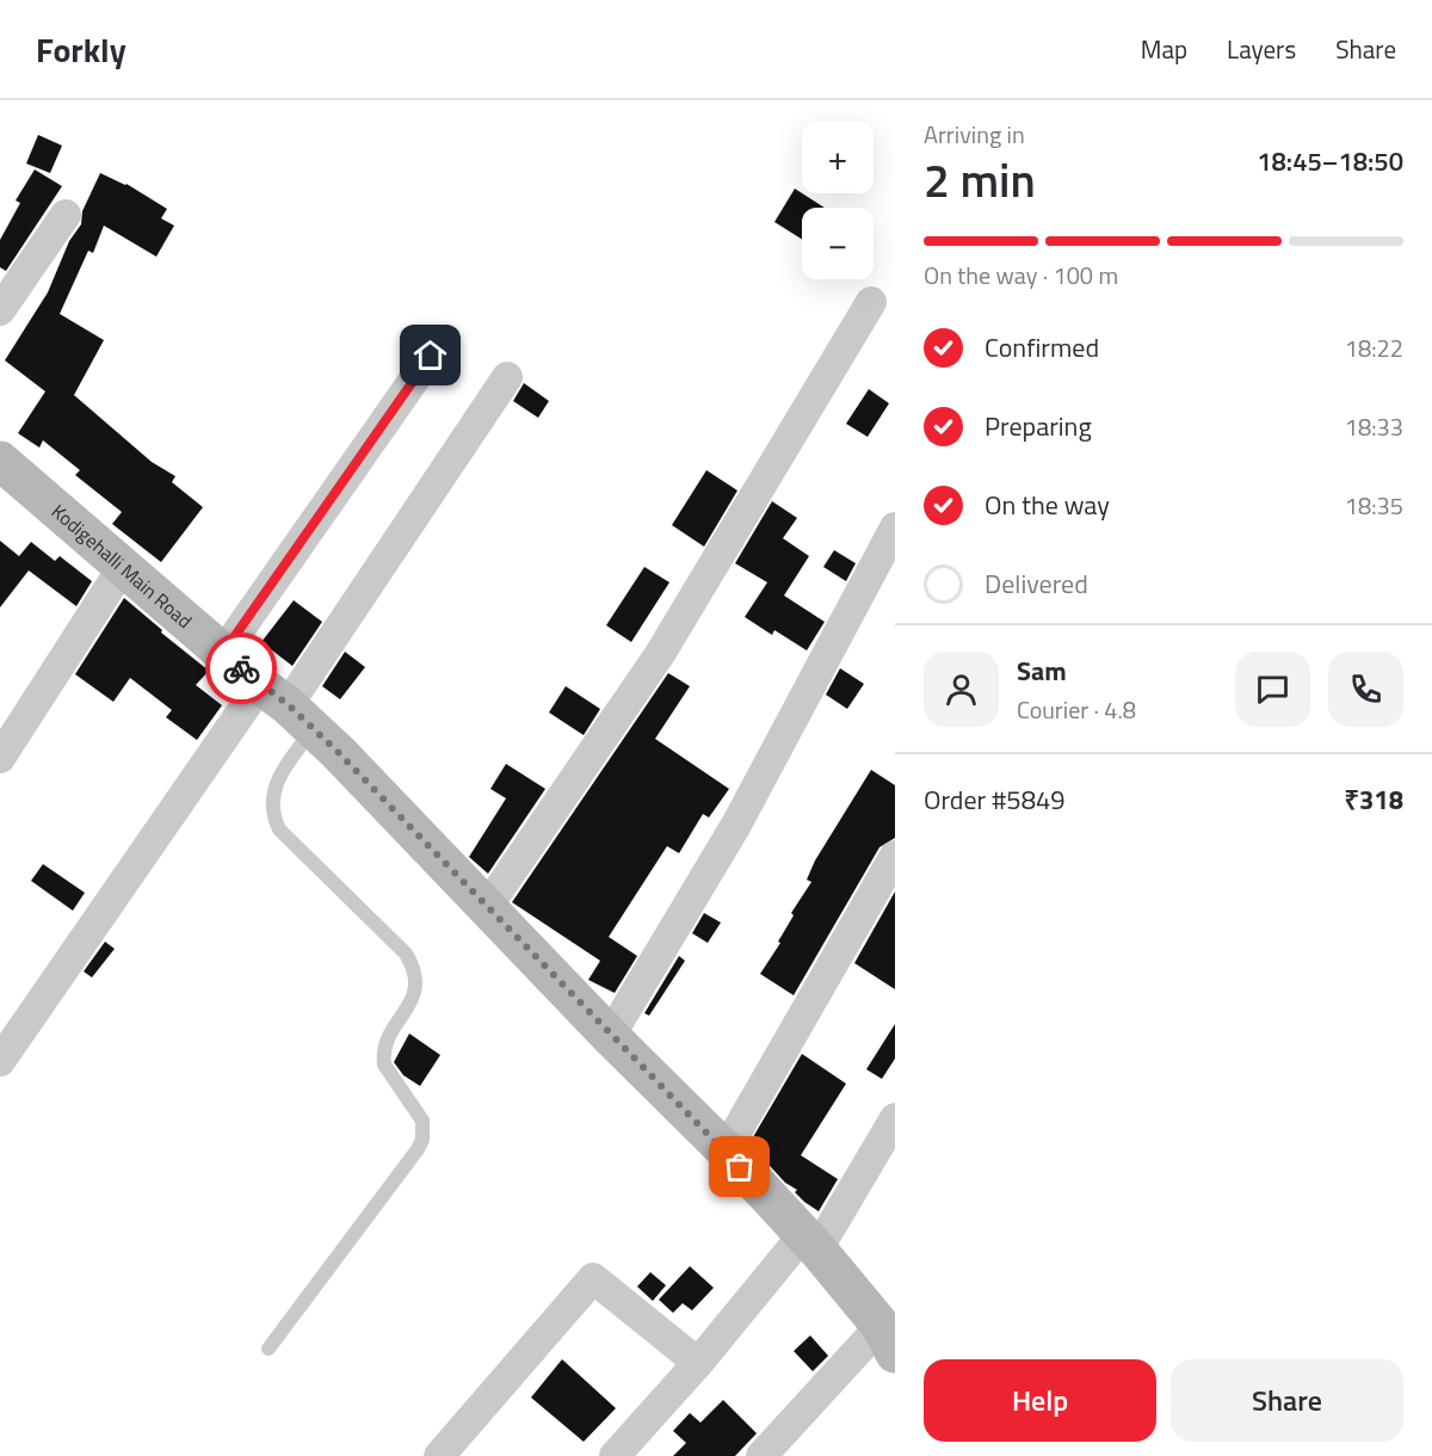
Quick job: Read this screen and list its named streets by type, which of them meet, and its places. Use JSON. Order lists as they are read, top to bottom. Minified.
{"streets":{"street":["Kodigehalli Main Road"]},"page":{"header":"Forkly","nav":["Map","Layers","Share"],"heading":["2 min","Arriving in","18:45–18:50"],"panel":["Sam","Courier · 4.8","Order #5849","₹318"],"map_buttons":["+","−"],"bar":"On the way · 100 m","list":[["Confirmed","18:22"],["Preparing","18:33"],["On the way","18:35"],"Delivered"],"buttons":["Help","Share"]}}
